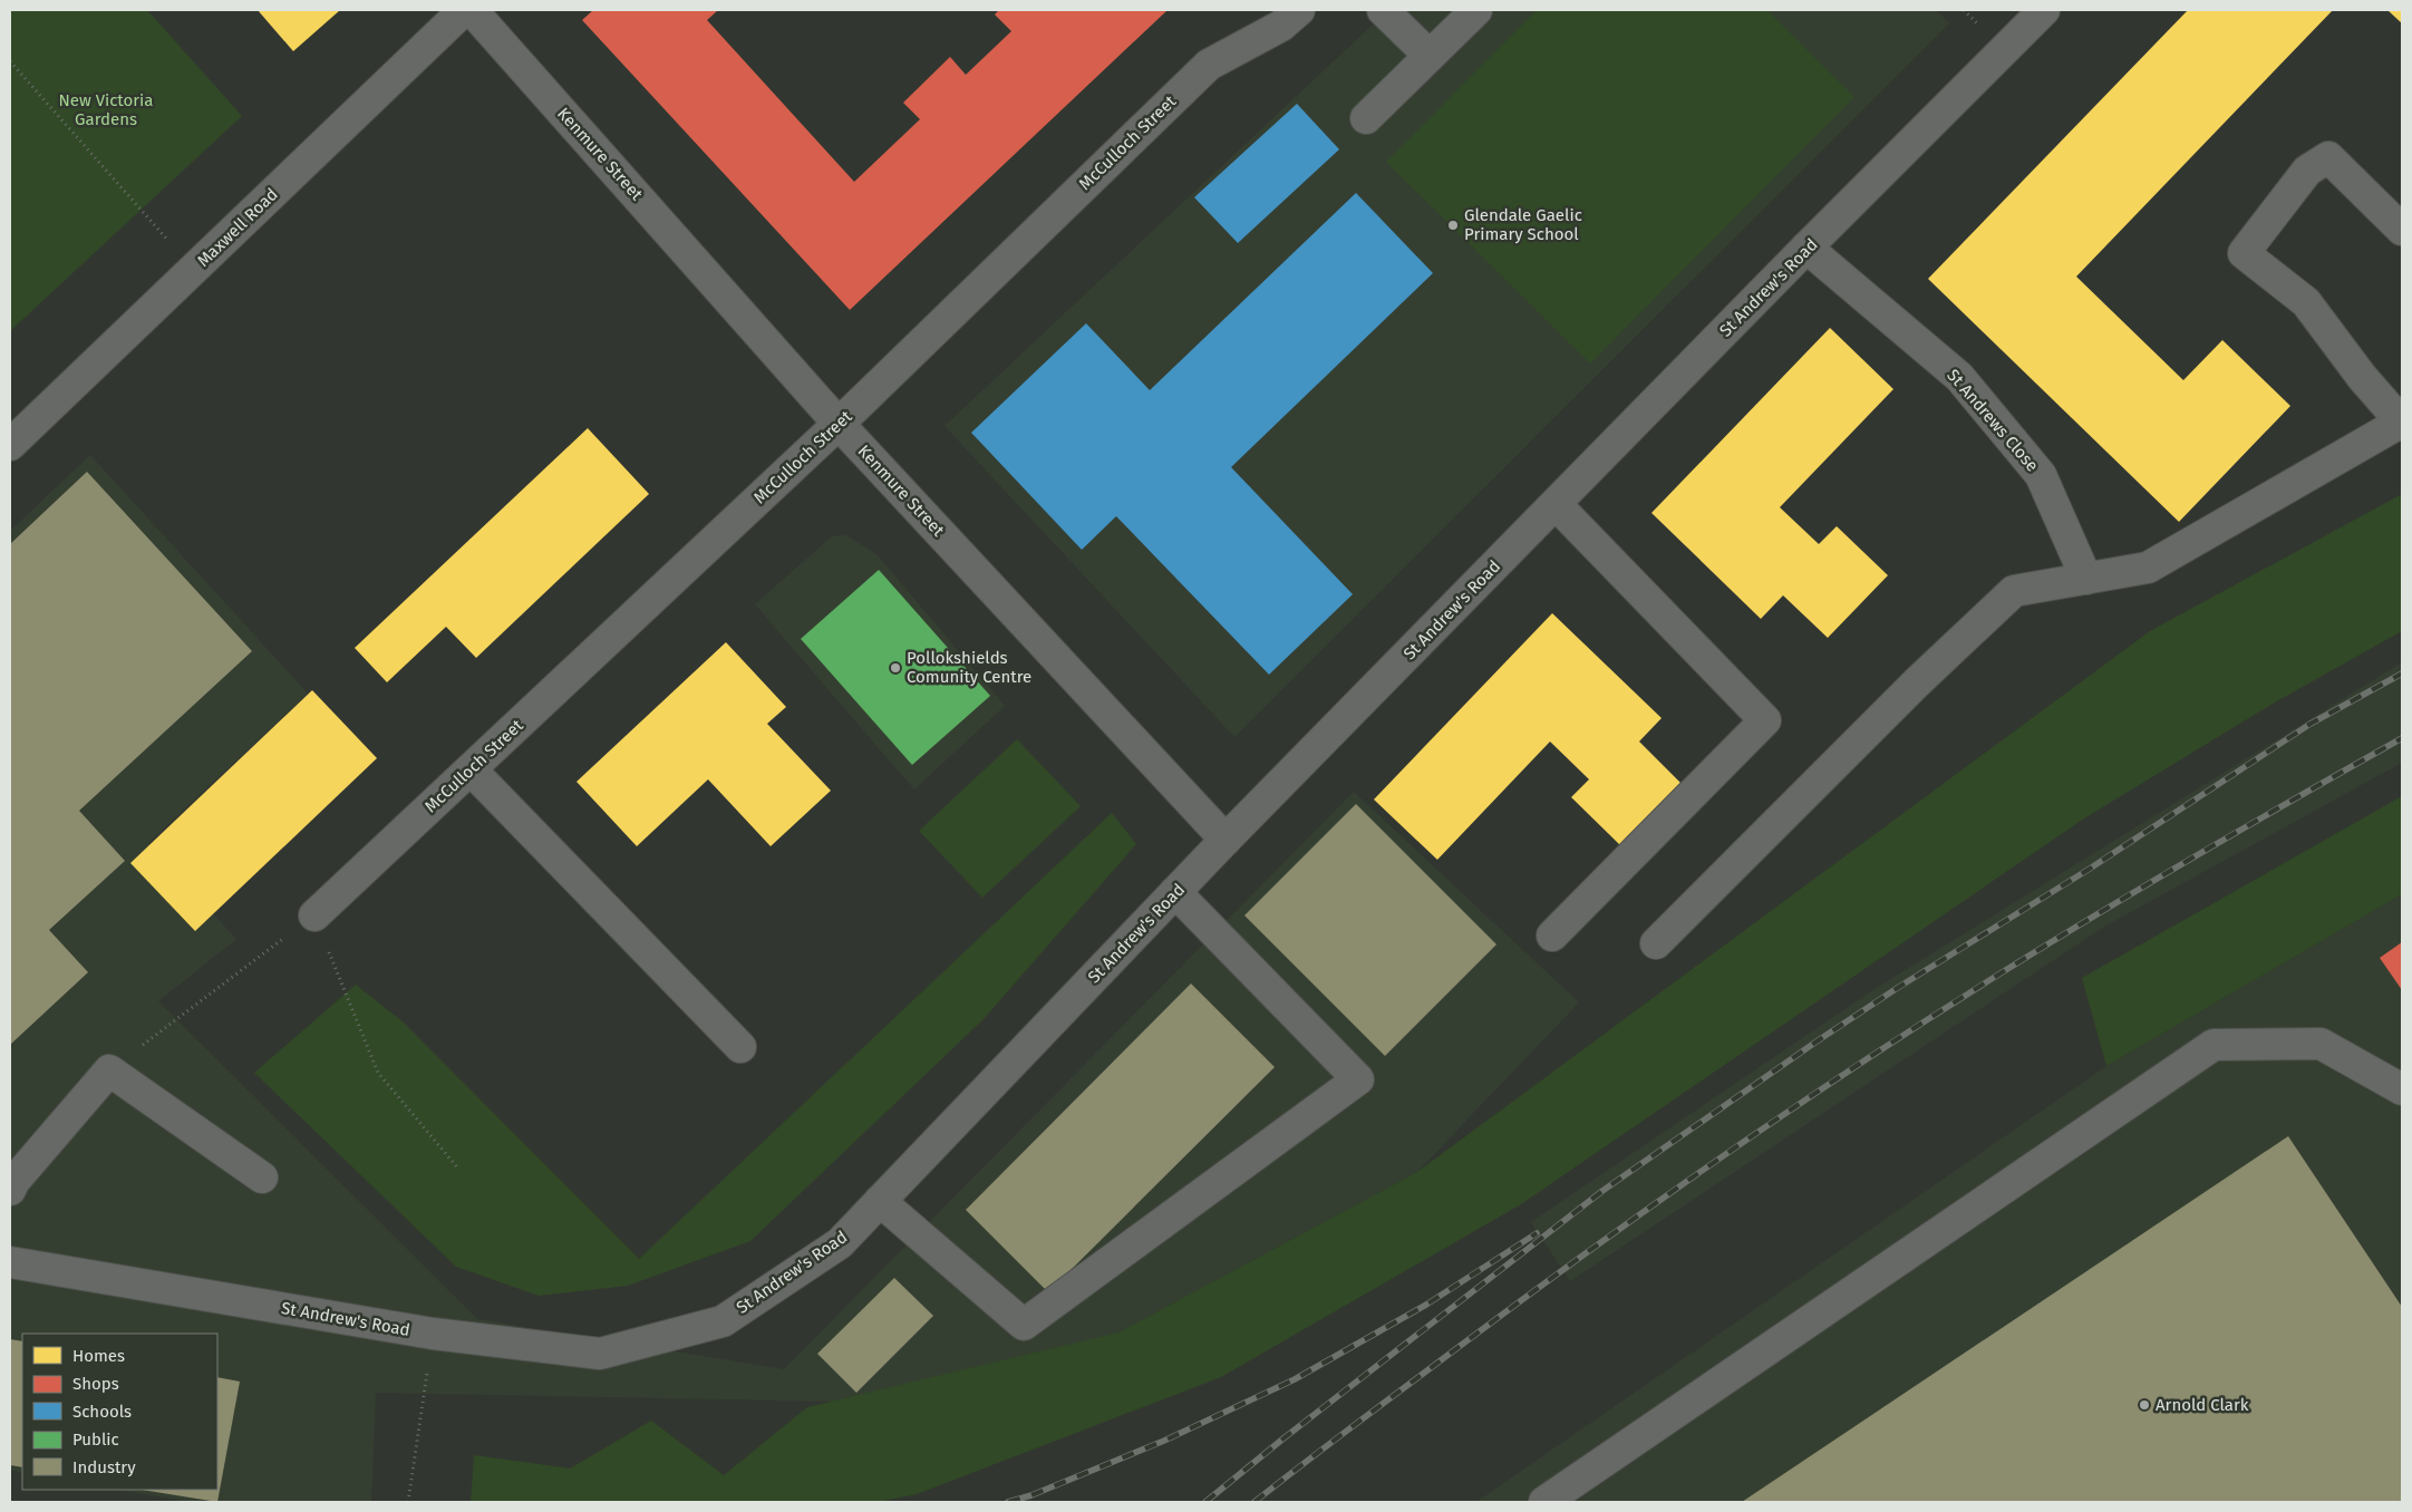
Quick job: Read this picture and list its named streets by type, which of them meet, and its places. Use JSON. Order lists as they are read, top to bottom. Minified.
{"streets":{"street":["McCulloch Street","Kenmure Street","Maxwell Road","St Andrew's Road","St Andrews Close"]},"crossings":[["McCulloch Street","Kenmure Street"],["Kenmure Street","St Andrew's Road"],["St Andrew's Road","St Andrews Close"]],"parks":["New Victoria Gardens"],"places":["Glendale Gaelic Primary School","Pollokshields Comunity Centre","Arnold Clark"],"legend":["Homes","Shops","Schools","Public","Industry"]}
